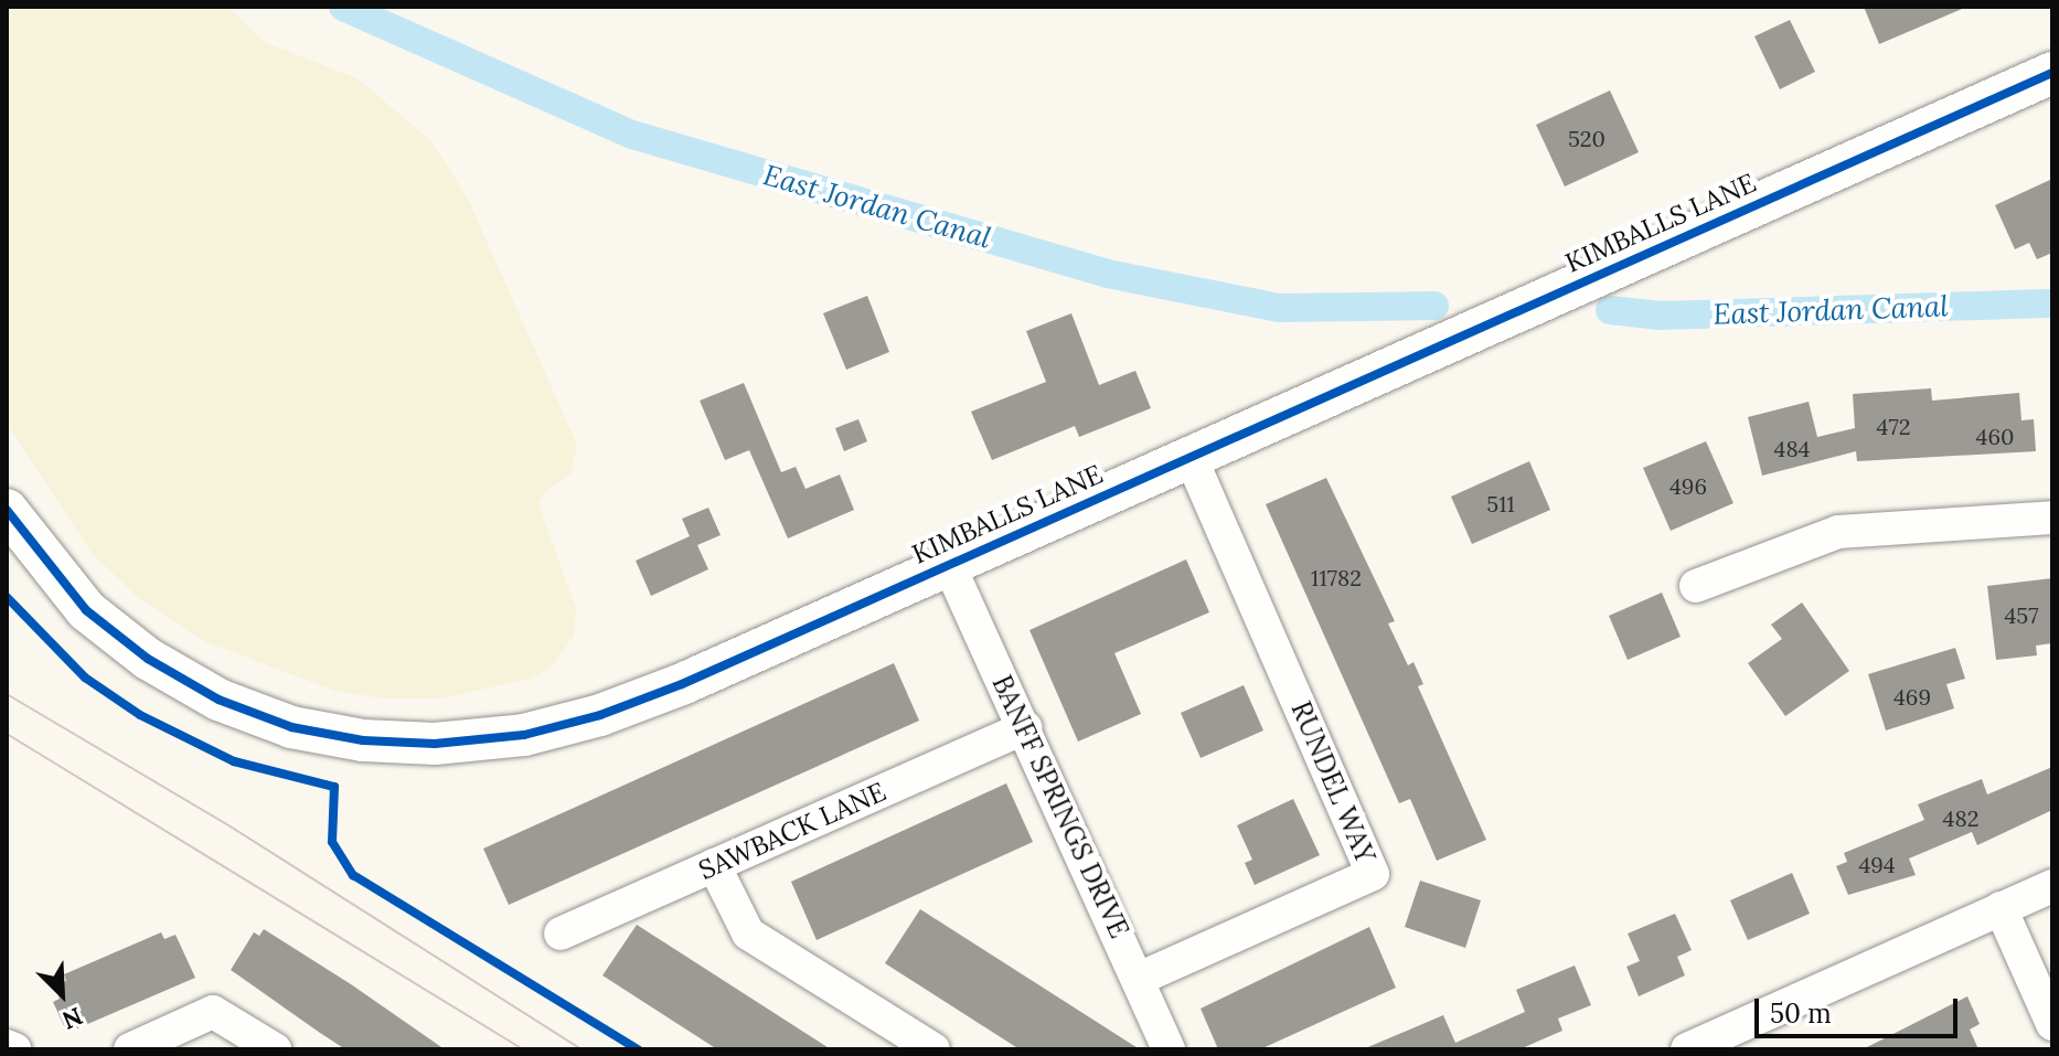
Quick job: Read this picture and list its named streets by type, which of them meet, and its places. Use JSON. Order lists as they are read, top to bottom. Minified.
{"streets":{"street":["KIMBALLS LANE","RUNDEL WAY","BANFF SPRINGS DRIVE","SAWBACK LANE"]},"crossings":[["KIMBALLS LANE","RUNDEL WAY"],["KIMBALLS LANE","BANFF SPRINGS DRIVE"],["RUNDEL WAY","BANFF SPRINGS DRIVE"],["BANFF SPRINGS DRIVE","SAWBACK LANE"]],"water":["East Jordan Canal"],"house_numbers":["520","472","460","484","496","511","11782","457","469","482","494"],"scale_bar":"50 m","north":"bottom right"}
